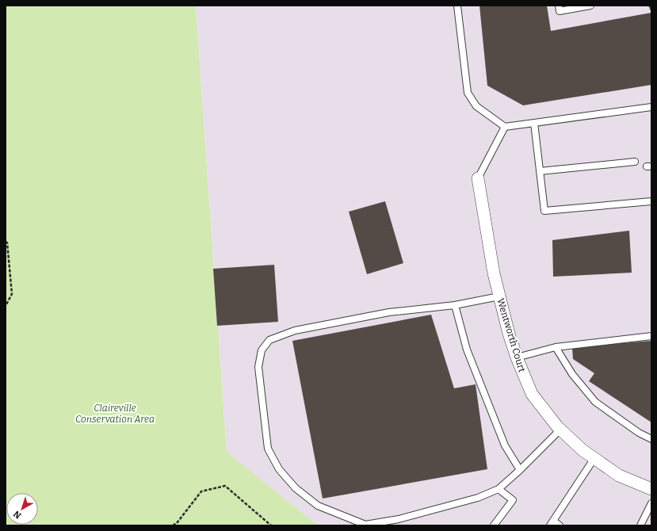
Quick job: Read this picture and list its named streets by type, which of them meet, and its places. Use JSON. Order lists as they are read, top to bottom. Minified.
{"streets":{"street":["Wentworth Court"]},"parks":["Claireville Conservation Area"],"north":"bottom left"}
